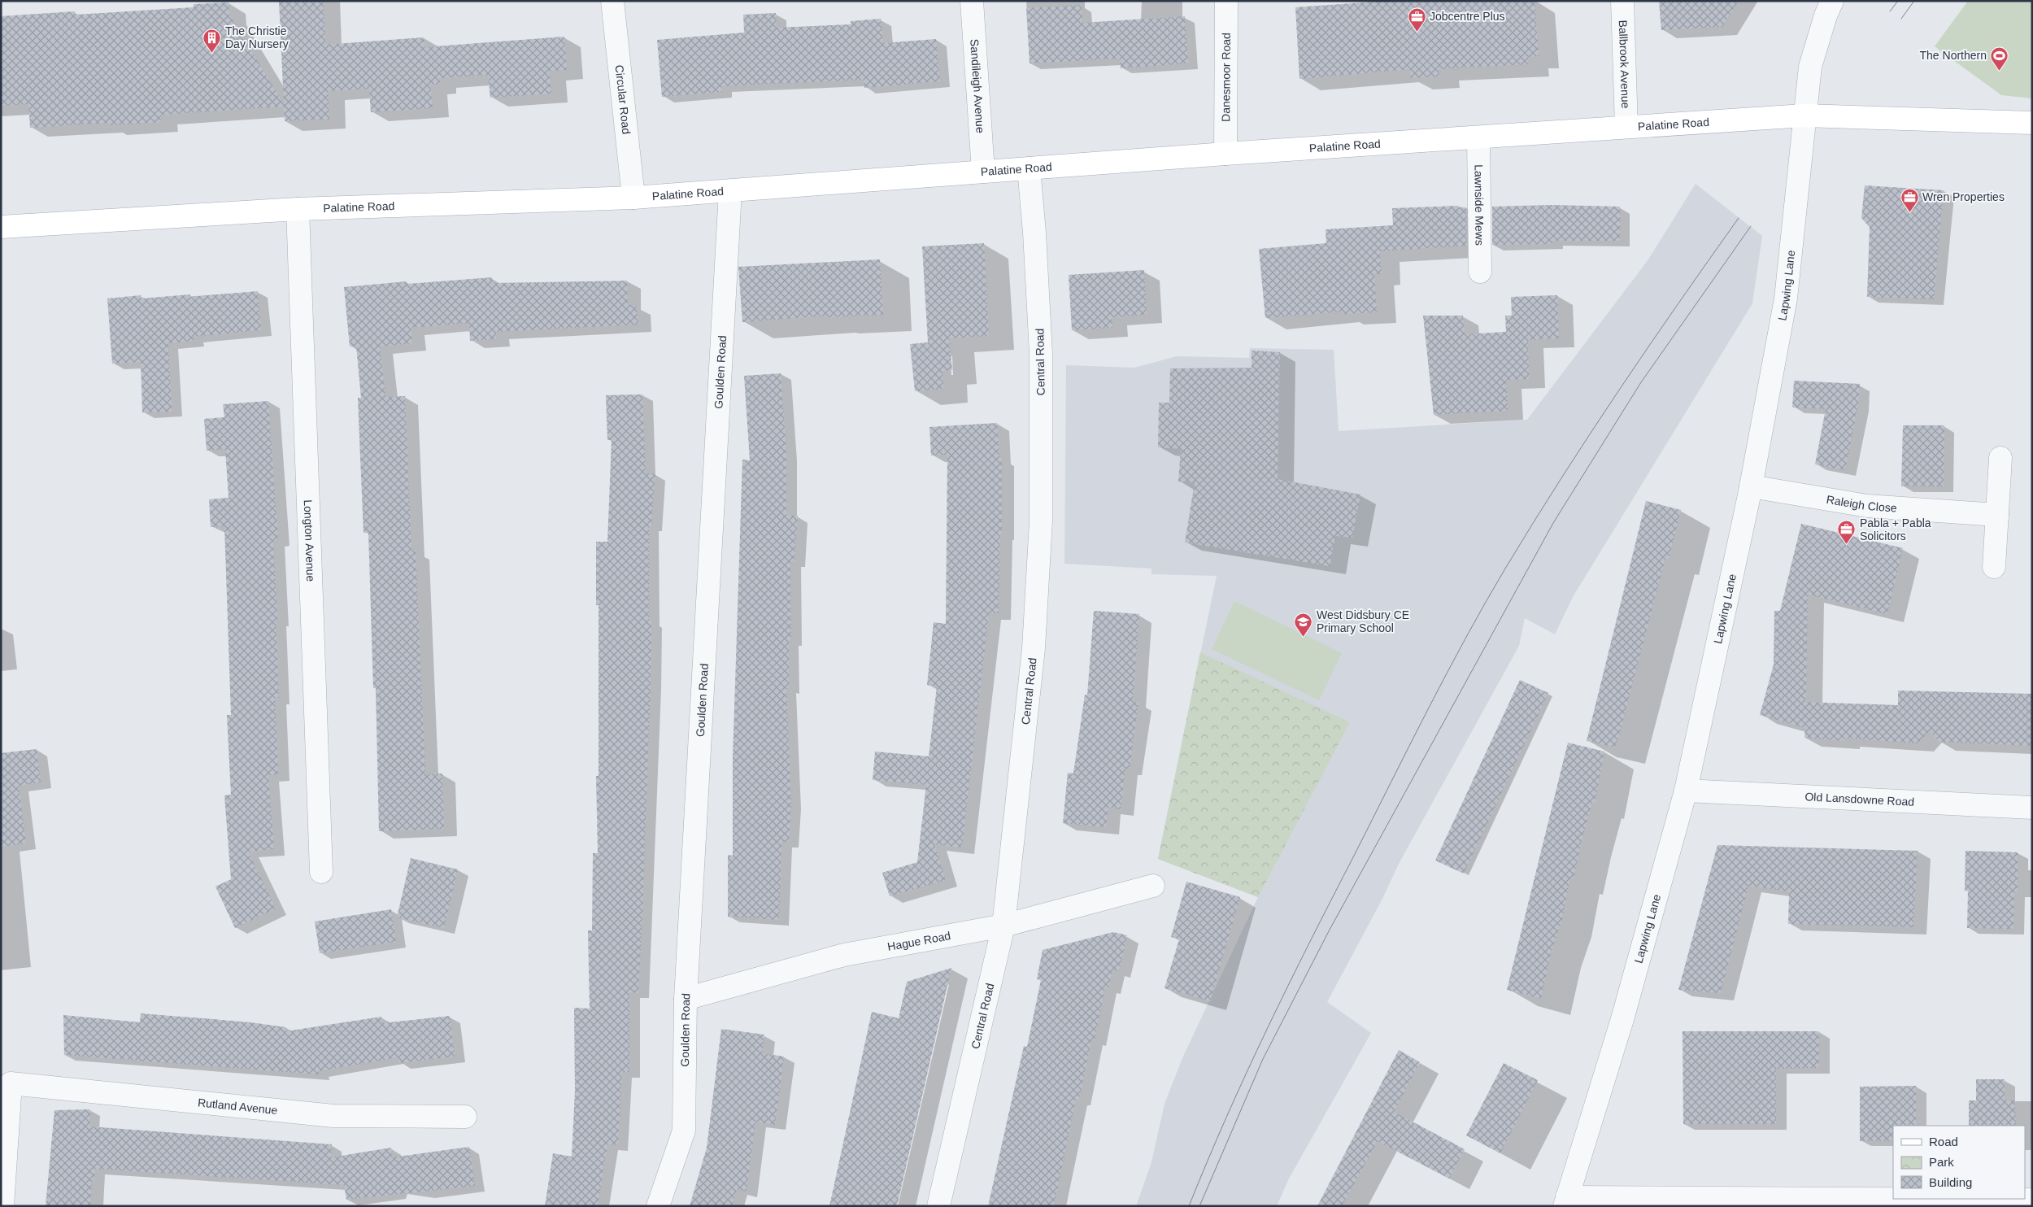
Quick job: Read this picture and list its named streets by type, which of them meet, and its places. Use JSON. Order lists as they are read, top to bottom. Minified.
{"streets":{"main road":["Palatine Road"],"street":["Ballbrook Avenue","Danesmoor Road","Sandileigh Avenue","Circular Road","Lawnside Mews","Lapwing Lane","Central Road","Goulden Road","Raleigh Close","Longton Avenue","Old Lansdowne Road","Hague Road","Rutland Avenue"]},"crossings":[["Ballbrook Avenue","Palatine Road"],["Danesmoor Road","Palatine Road"],["Sandileigh Avenue","Palatine Road"],["Circular Road","Palatine Road"],["Palatine Road","Lawnside Mews"],["Palatine Road","Lapwing Lane"],["Palatine Road","Central Road"],["Palatine Road","Goulden Road"],["Palatine Road","Longton Avenue"],["Lapwing Lane","Raleigh Close"],["Lapwing Lane","Old Lansdowne Road"],["Central Road","Hague Road"],["Goulden Road","Hague Road"]],"places":{"office":["Jobcentre Plus","Wren Properties","Pabla + Pabla Solicitors"],"building":["The Christie Day Nursery"],"sports":["The Northern"],"school or university":["West Didsbury CE Primary School"]},"legend":["Road","Park","Building"]}
